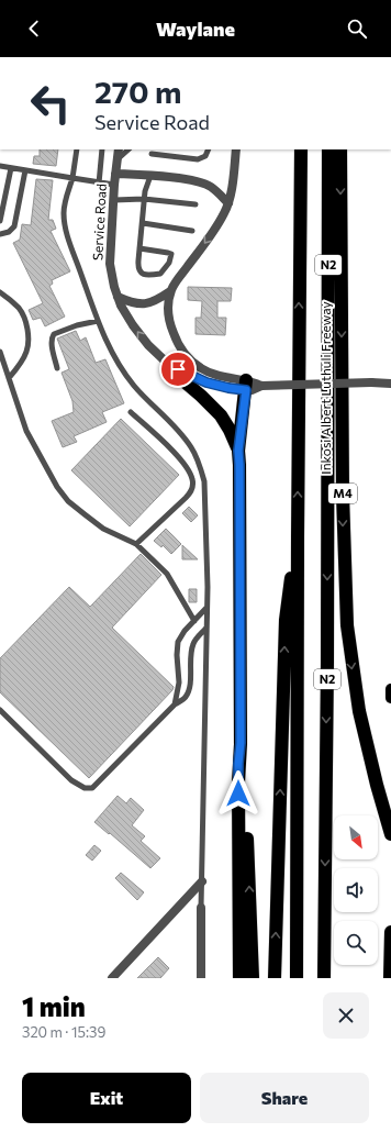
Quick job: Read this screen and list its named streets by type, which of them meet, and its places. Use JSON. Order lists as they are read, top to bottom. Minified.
{"streets":{"highway":["N2","Inkosi Albert Luthuli Freeway","M4"],"street":["Service Road"]},"north":"bottom right","page":{"header":"Waylane","turn":["270 m","Service Road"],"heading":["1 min","320 m · 15:39"],"buttons":["Exit","Share"]}}
